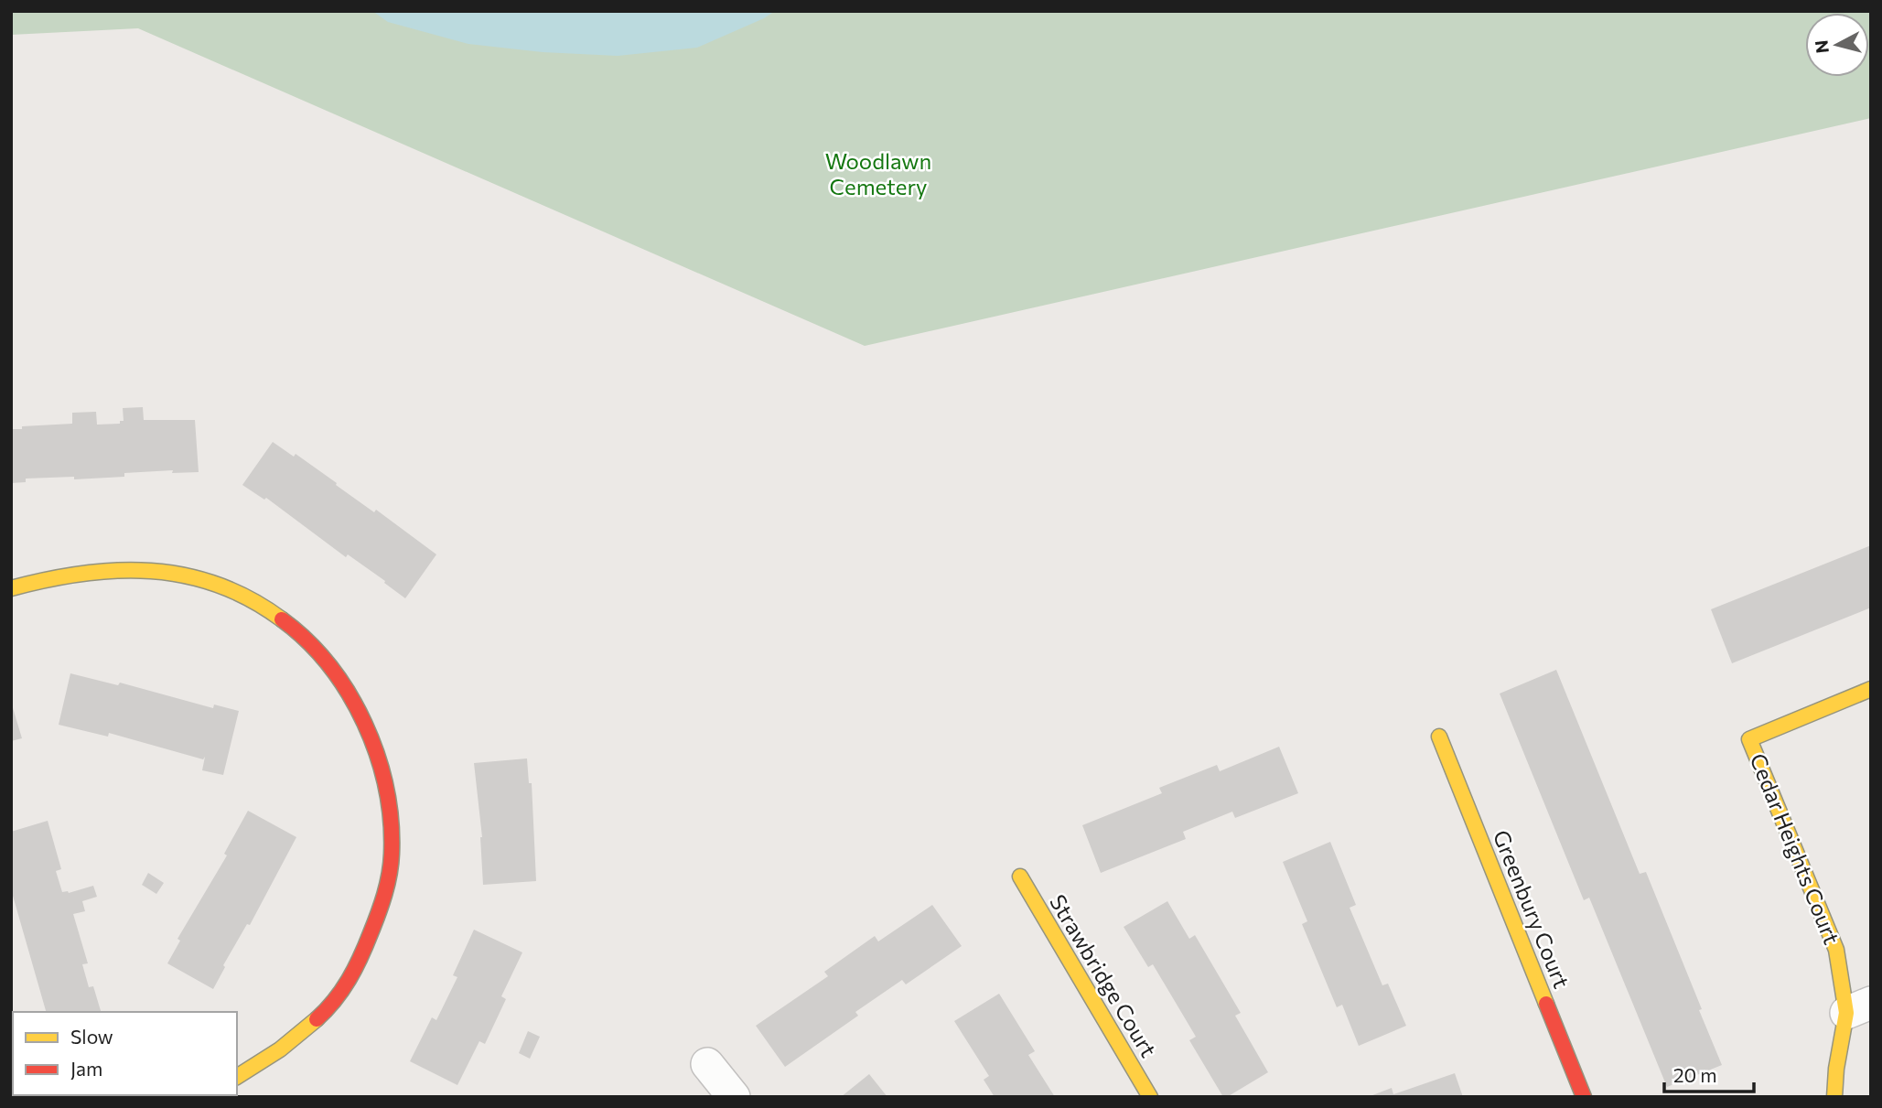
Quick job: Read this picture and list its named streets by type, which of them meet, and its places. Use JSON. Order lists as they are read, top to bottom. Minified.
{"streets":{"street":["Cedar Heights Court","Greenbury Court","Strawbridge Court"]},"parks":["Woodlawn Cemetery"],"legend":["Slow","Jam"],"scale_bar":"20 m","north":"left"}
